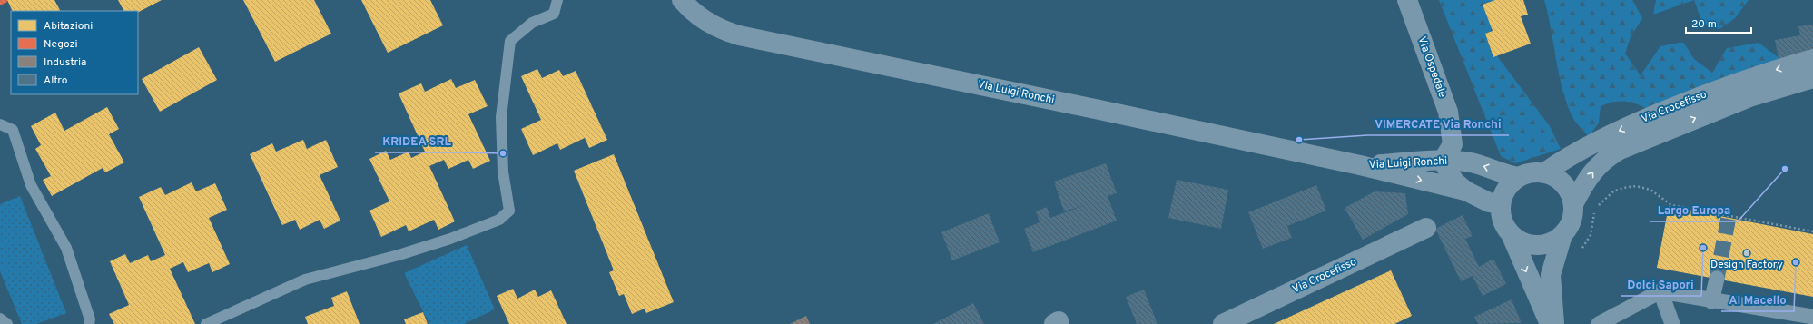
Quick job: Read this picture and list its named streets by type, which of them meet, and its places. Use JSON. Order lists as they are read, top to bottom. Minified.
{"streets":{"street":["Via Ospedale","Via Luigi Ronchi","Via Crocefisso"]},"crossings":[["Via Ospedale","Via Luigi Ronchi"],["Via Luigi Ronchi","Via Crocefisso"]],"places":["VIMERCATE Via Ronchi","KRIDEA SRL","Largo Europa","Dolci Sapori","Design Factory","Al Macello"],"legend":["Abitazioni","Negozi","Industria","Altro"],"scale_bar":"20 m"}
